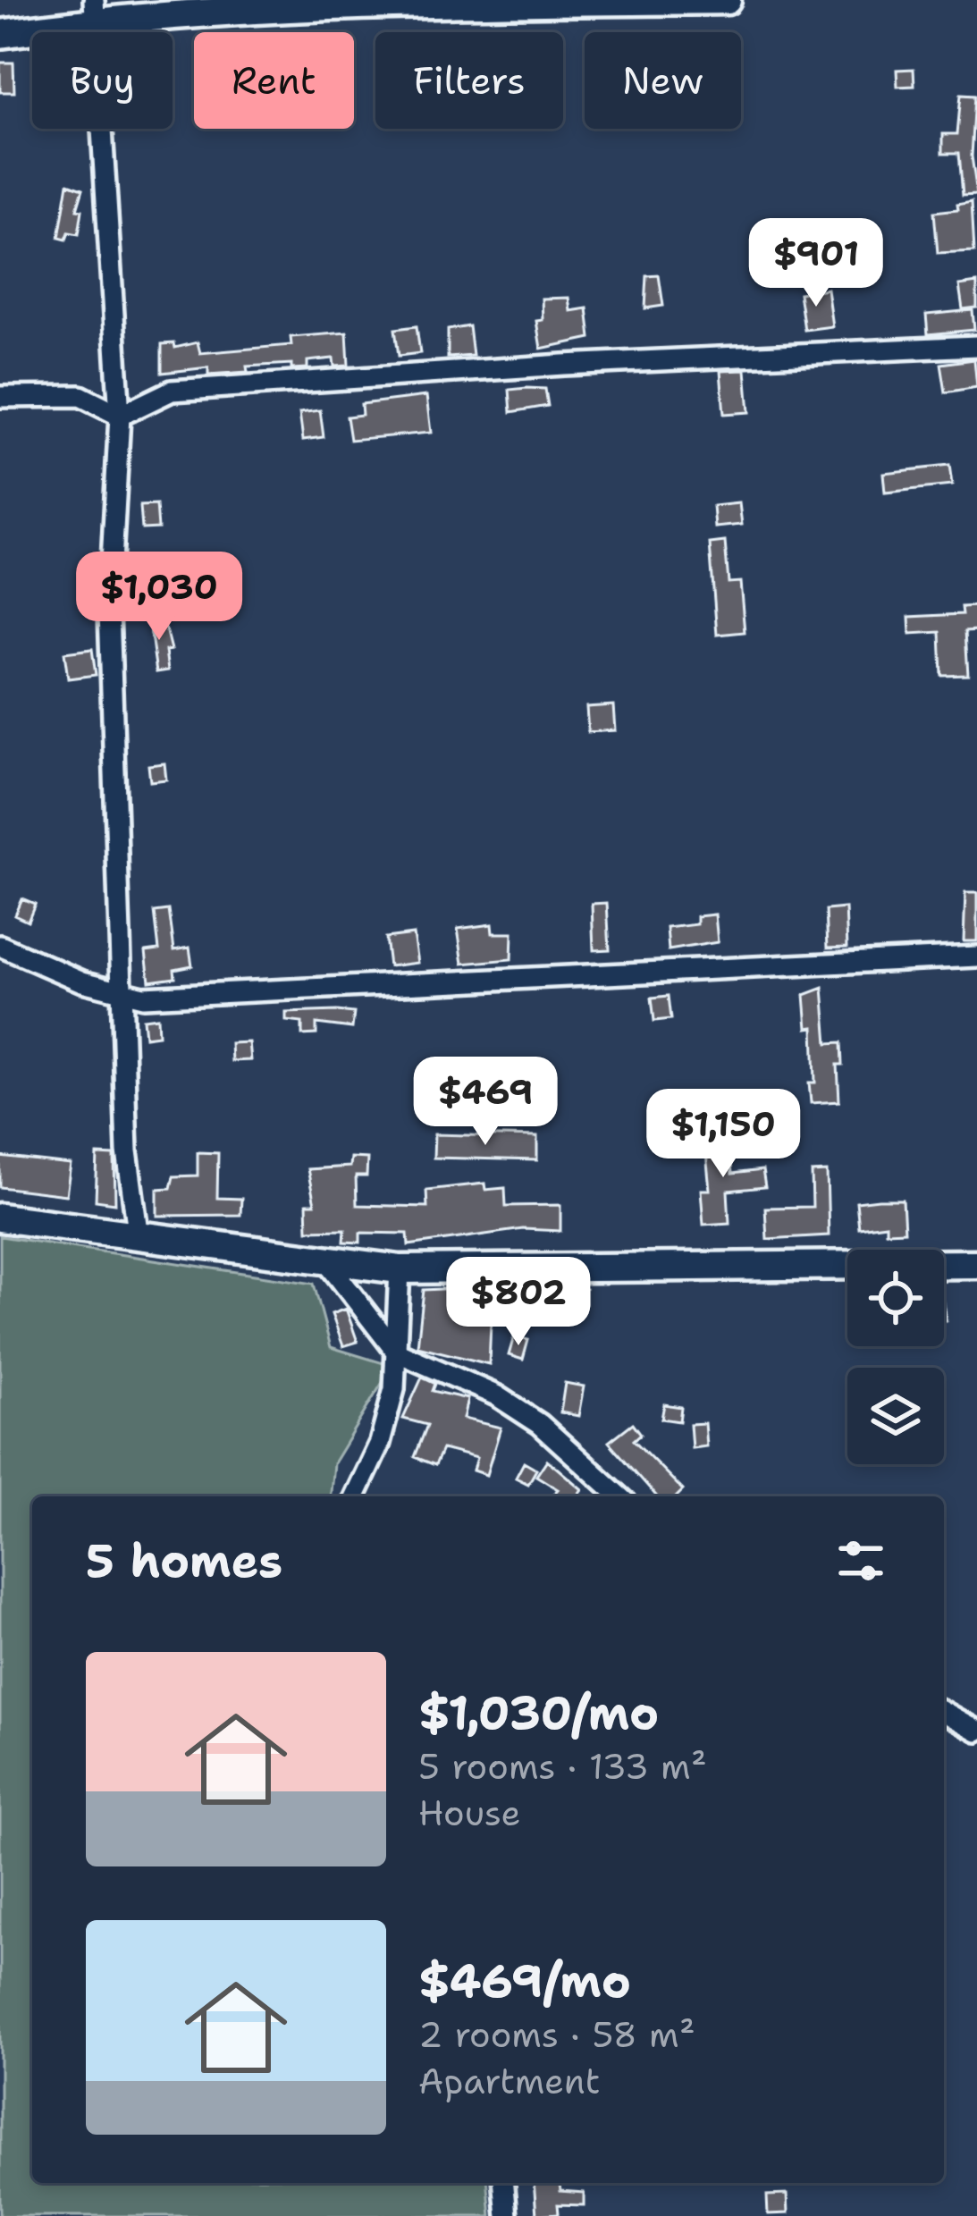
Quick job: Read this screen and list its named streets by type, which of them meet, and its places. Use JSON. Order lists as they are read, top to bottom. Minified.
{"page":{"chip":["Buy","Rent","Filters","New"],"price":["$901","$1,030","$469","$1,150","$802"],"heading":"5 homes","list":[{"name":"$1,030/mo","note":"5 rooms · 133 m² · House"},{"name":"$469/mo","note":"2 rooms · 58 m² · Apartment"}]}}
